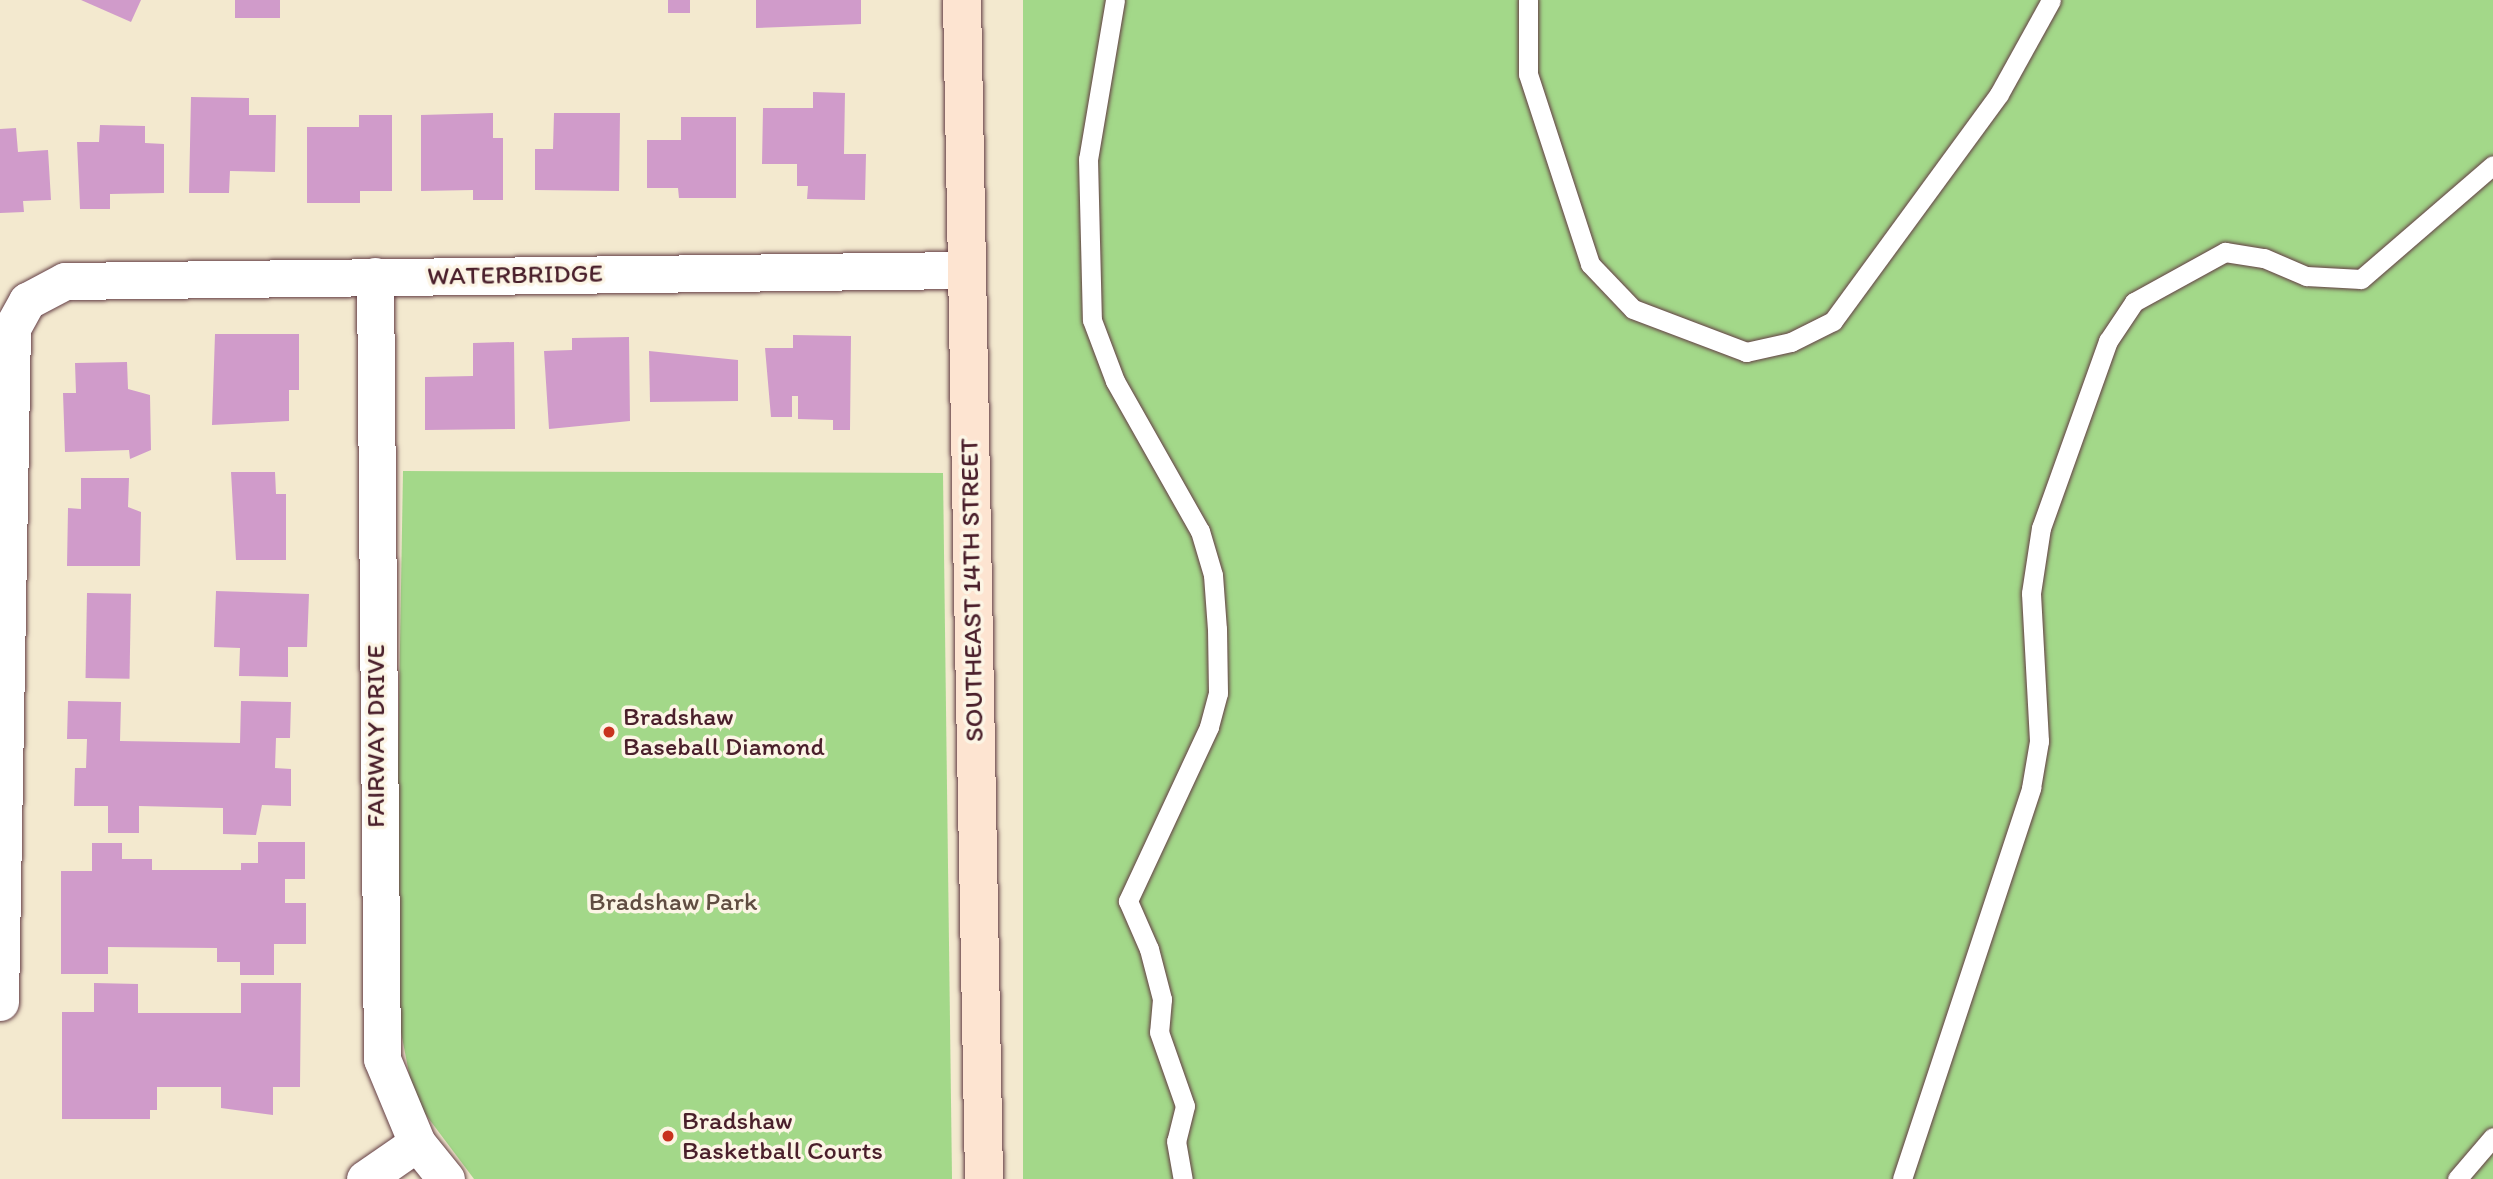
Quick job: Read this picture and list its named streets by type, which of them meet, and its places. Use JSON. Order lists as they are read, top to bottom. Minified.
{"streets":{"street":["WATERBRIDGE","SOUTHEAST 14TH STREET","FAIRWAY DRIVE"]},"crossings":[["WATERBRIDGE","SOUTHEAST 14TH STREET"],["WATERBRIDGE","FAIRWAY DRIVE"]],"parks":["Bradshaw Park"],"places":["Bradshaw Baseball Diamond","Bradshaw Basketball Courts"]}
